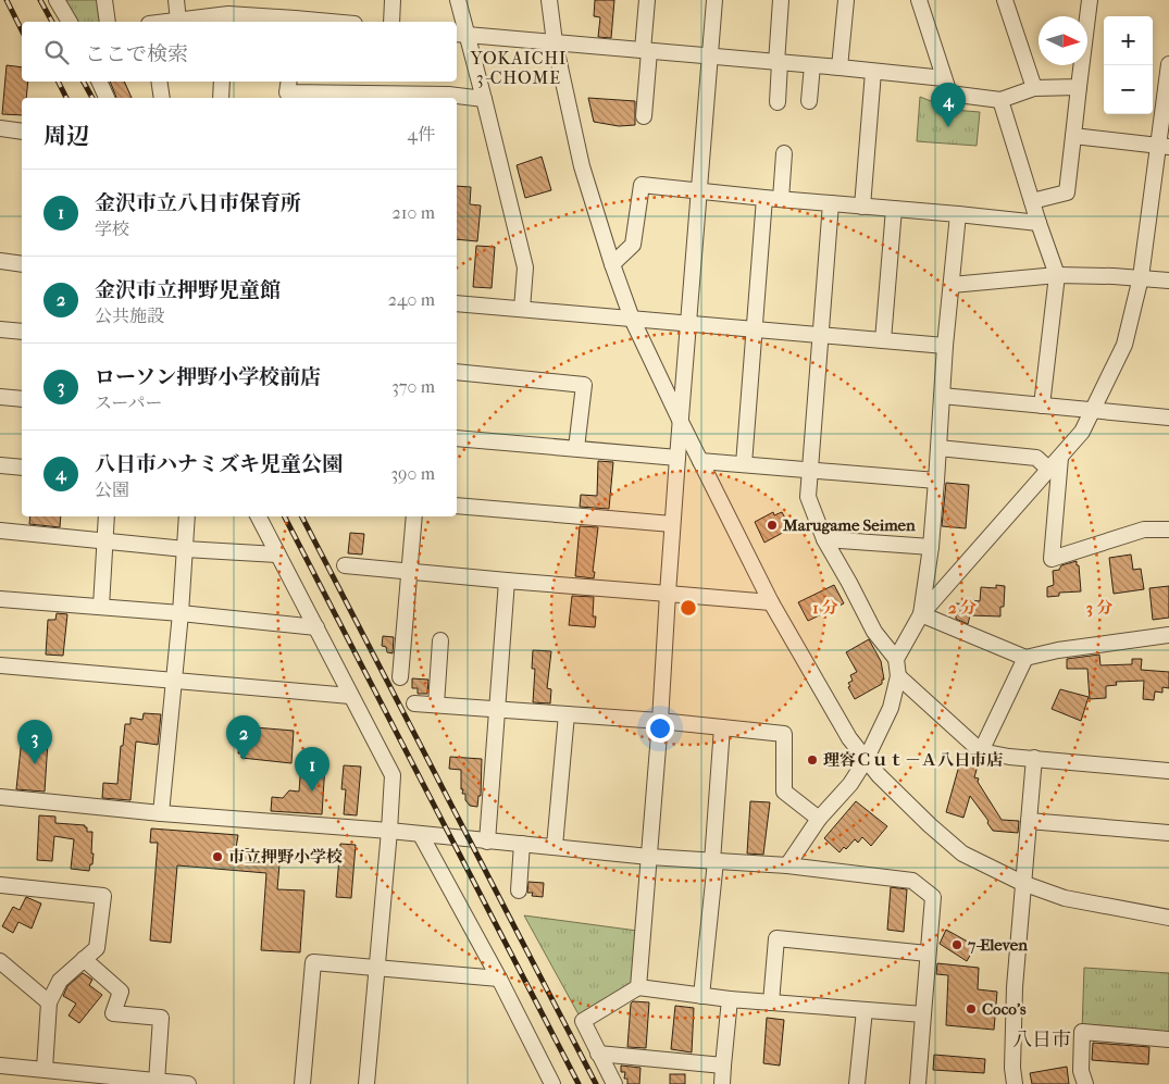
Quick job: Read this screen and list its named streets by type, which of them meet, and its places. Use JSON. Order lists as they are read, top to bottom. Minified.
{"districts":["YOKAICHI 3-CHOME","八日市"],"places":["Marugame Seimen","理容Ｃｕｔ－Ａ八日市店","市立押野小学校","7-Eleven","Coco's"],"north":"right","page":{"map_buttons":["+","−"],"search":"ここで検索","pins":["4","2","3","1"],"heading":["周辺","4件"],"list":[{"mark":"1","name":"金沢市立八日市保育所","note":"学校","value":"210 m"},{"mark":"2","name":"金沢市立押野児童館","note":"公共施設","value":"240 m"},{"mark":"3","name":"ローソン押野小学校前店","note":"スーパー","value":"370 m"},{"mark":"4","name":"八日市ハナミズキ児童公園","note":"公園","value":"390 m"}]},"rings":["1 分","2 分","3 分"]}
